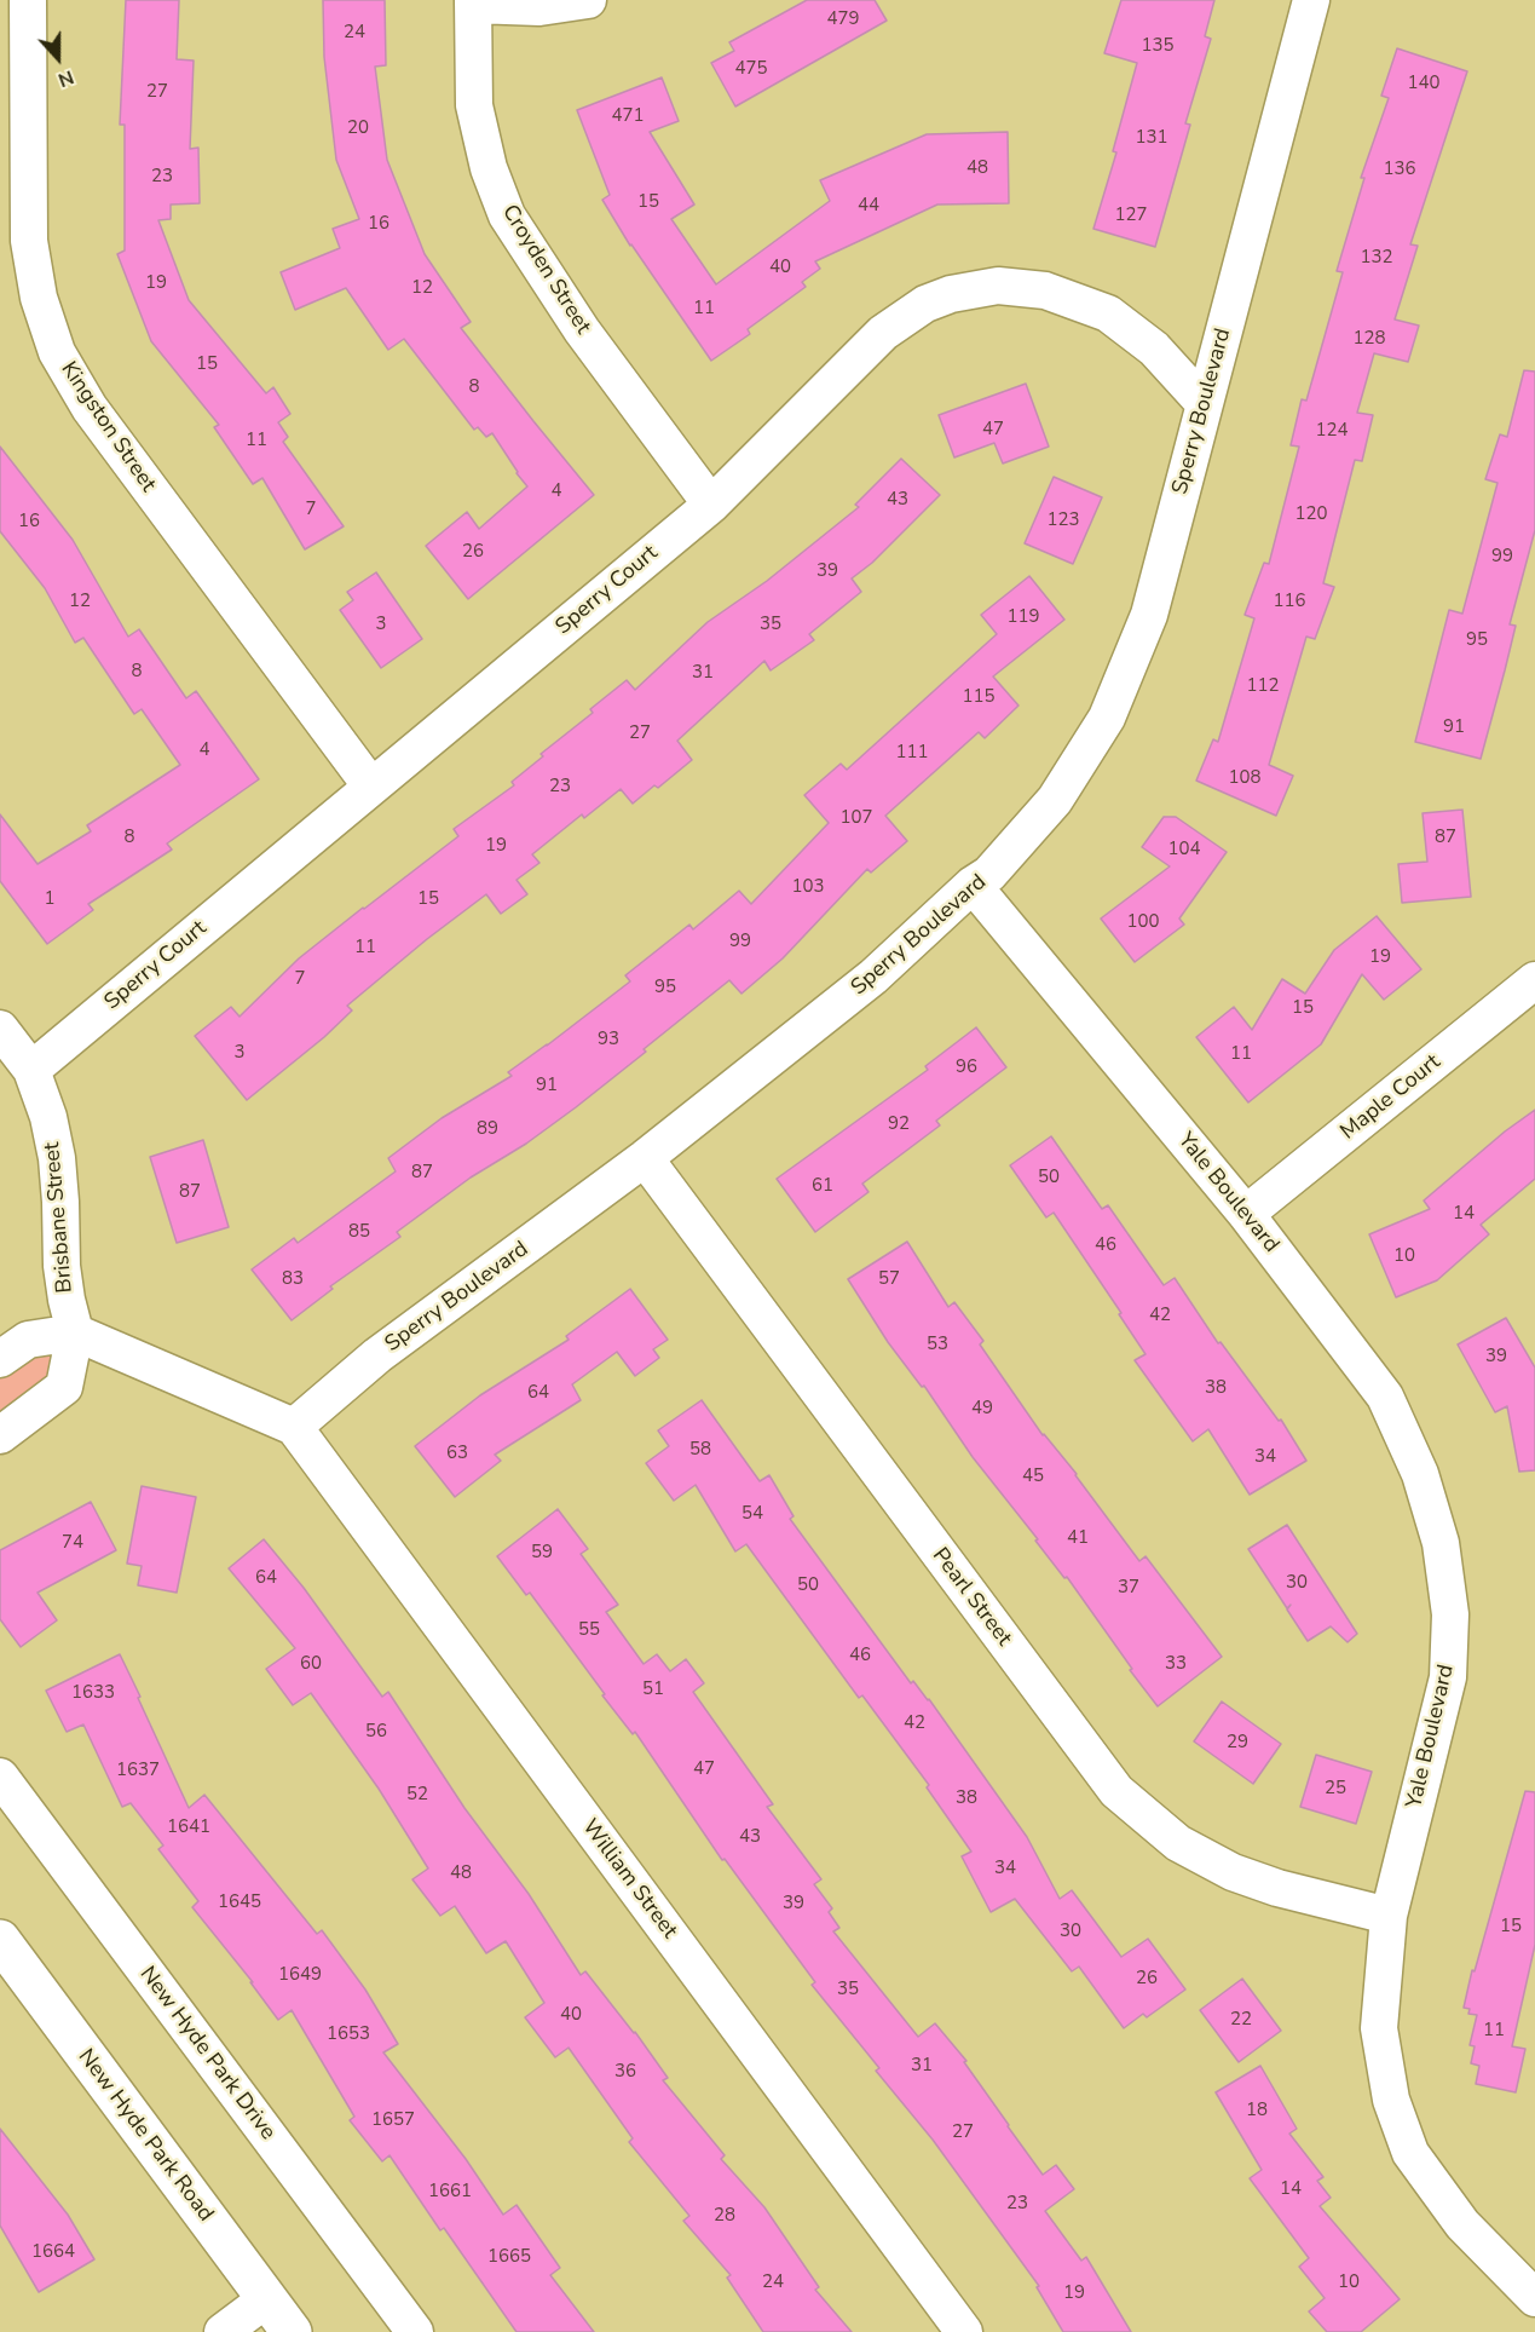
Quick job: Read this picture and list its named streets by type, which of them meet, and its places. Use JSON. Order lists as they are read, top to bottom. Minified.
{"streets":{"main road":["New Hyde Park Road"],"street":["Croyden Street","Sperry Boulevard","Kingston Street","Sperry Court","Maple Court","Yale Boulevard","Brisbane Street","Pearl Street","William Street","New Hyde Park Drive"]},"crossings":[["Croyden Street","Sperry Court"],["Sperry Boulevard","Sperry Court"],["Sperry Boulevard","Yale Boulevard"],["Sperry Boulevard","Pearl Street"],["Sperry Boulevard","William Street"],["Kingston Street","Sperry Court"],["Sperry Court","Brisbane Street"],["Maple Court","Yale Boulevard"],["Yale Boulevard","Pearl Street"]],"house_numbers":["479","24","135","475","140","27","471","20","131","48","136","23","15","44","127","16","132","40","19","12","11","128","15","8","47","124","11","4","43","7","120","123","16","26","99","39","12","116","119","3","35","95","8","31","112","115","91","27","4","111","108","23","107","8","87","19","104","103","1","15","100","99","11","19","7","95","15","93","3","11","96","91","92","89","87","50","61","87","14","85","46","10","83","57","42","53","39","38","64","49","58","63","34","45","54","41","74","59","64","30","50","37","55","46","60","33","51","1633","42","56","29","47","1637","25","52","38","1641","43","34","48","1645","39","15","30","1649","26","35","40","22","11","1653","31","36","18","1657","27","14","1661","23","28","1664","1665","24","10","19"],"north":"bottom"}
